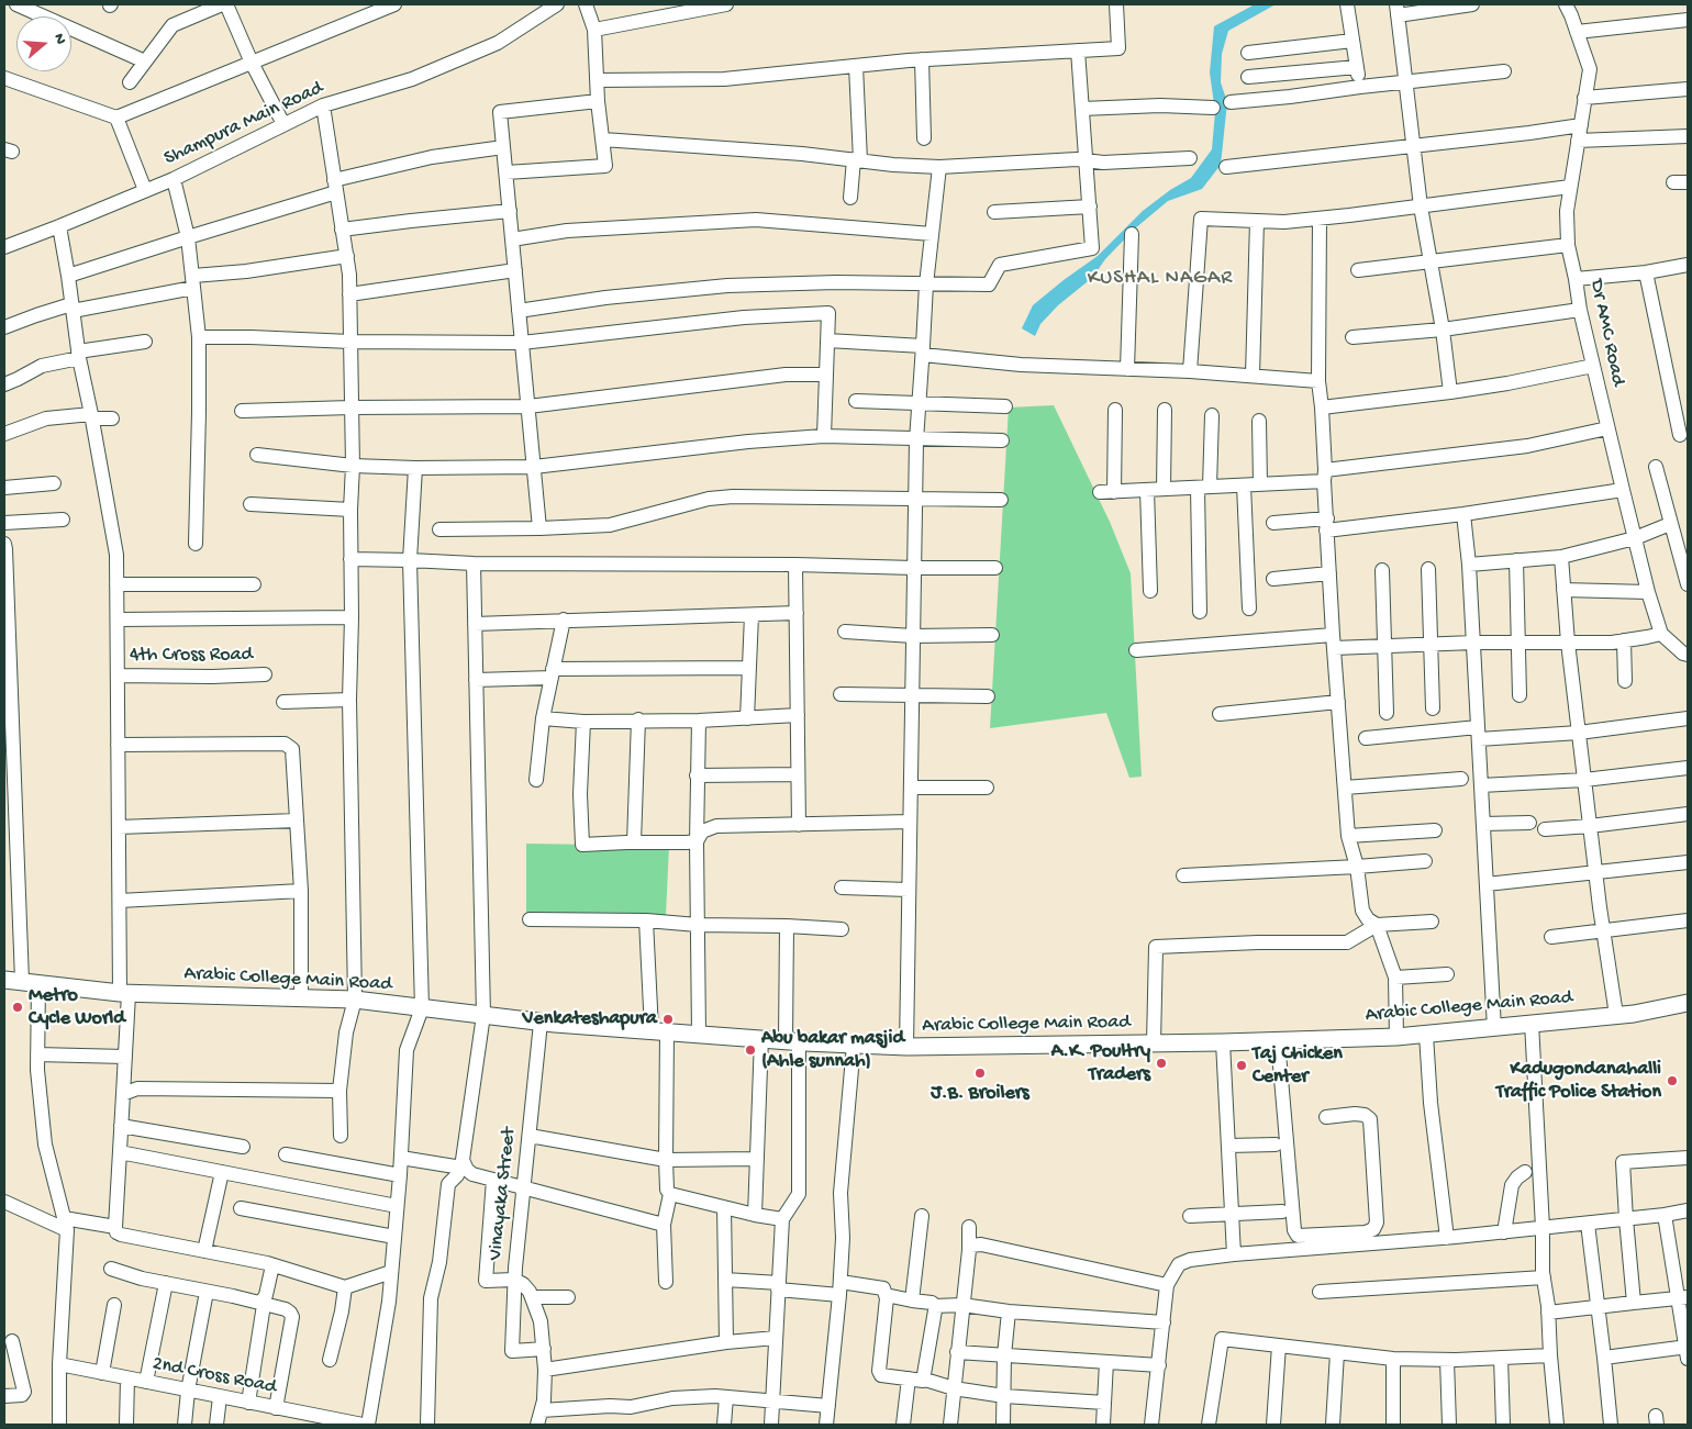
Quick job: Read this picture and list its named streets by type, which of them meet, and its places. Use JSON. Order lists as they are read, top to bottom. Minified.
{"streets":{"main road":["Arabic College Main Road"],"street":["Shampura Main Road","Dr AMC Road","4th Cross Road","Vinayaka Street","2nd Cross Road"]},"crossings":[["Arabic College Main Road","Vinayaka Street"]],"districts":["KUSHAL NAGAR"],"places":["Metro Cycle World","Venkateshapura","Abu bakar masjid (Ahle sunnah)","A.K. Poultry Traders","Taj Chicken Center","J.B. Broilers","Kadugondanahalli Traffic Police Station"],"north":"right"}
